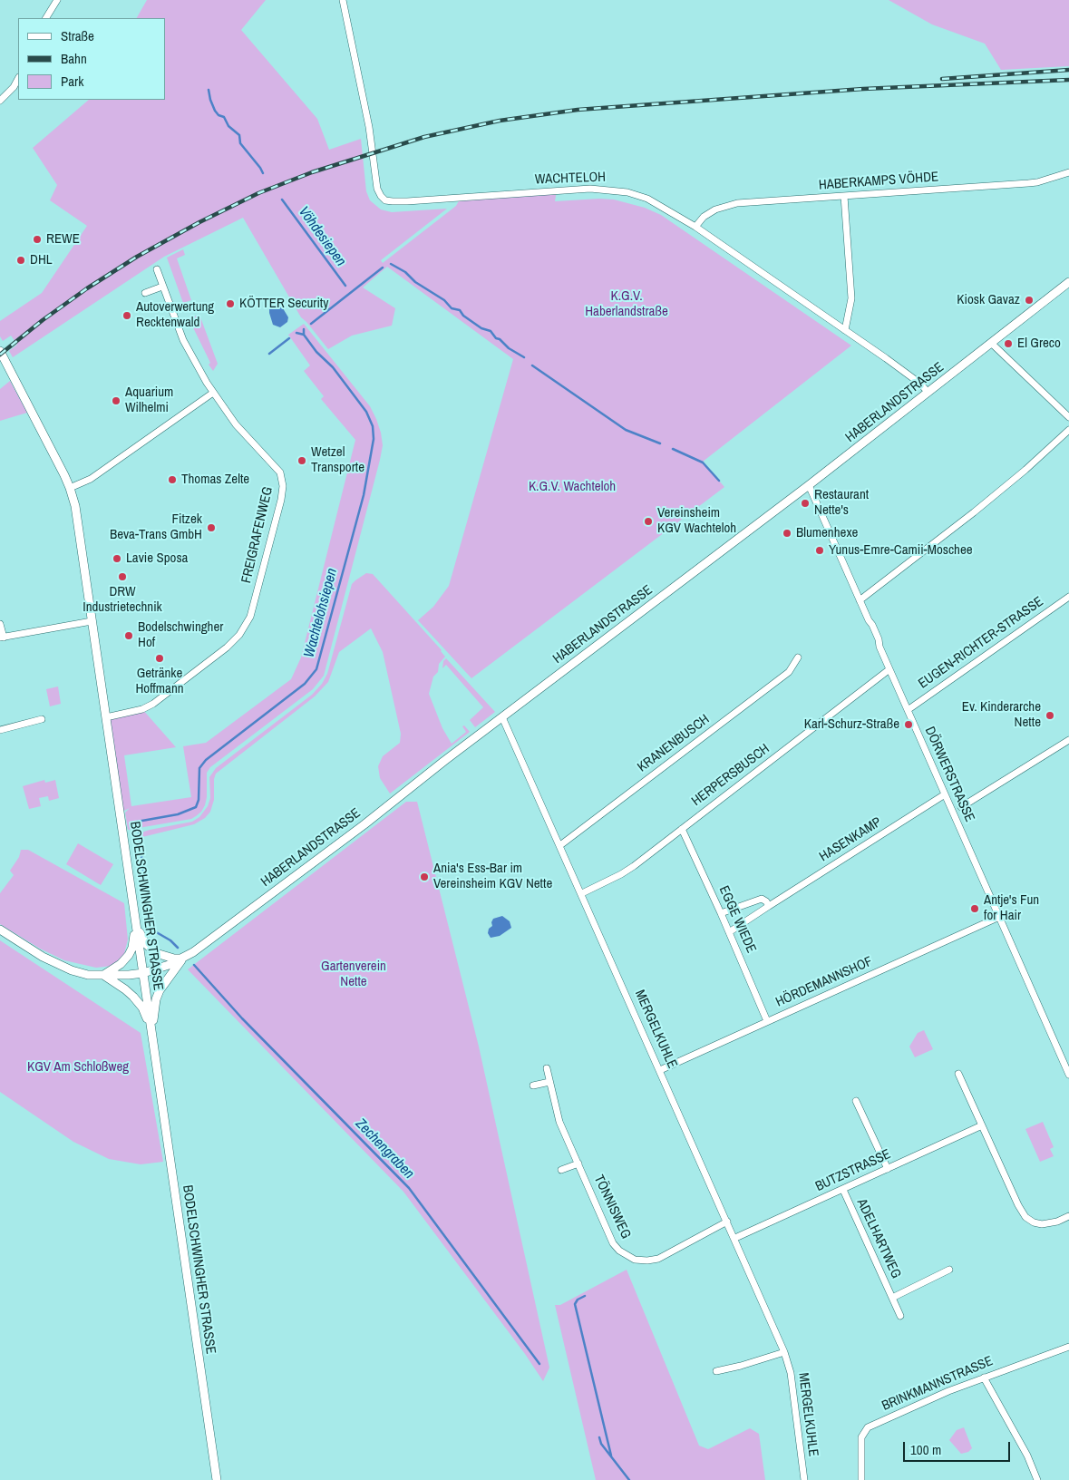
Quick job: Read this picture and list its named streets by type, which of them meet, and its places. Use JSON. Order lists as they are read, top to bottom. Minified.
{"streets":{"street":["WACHTELOH","HABERKAMPS VÖHDE","HABERLANDSTRASSE","FREIGRAFENWEG","EUGEN-RICHTER-STRASSE","KRANENBUSCH","DÖRWERSTRASSE","HERPERSBUSCH","HASENKAMP","BODELSCHWINGHER STRASSE","EGGE WIEDE","HÖRDEMANNSHOF","MERGELKUHLE","BUTZSTRASSE","TÖNNISWEG","ADELHARTWEG","BRINKMANNSTRASSE"]},"crossings":[["WACHTELOH","HABERKAMPS VÖHDE"],["WACHTELOH","HABERLANDSTRASSE"],["HABERLANDSTRASSE","DÖRWERSTRASSE"],["HABERLANDSTRASSE","BODELSCHWINGHER STRASSE"],["HABERLANDSTRASSE","MERGELKUHLE"],["FREIGRAFENWEG","BODELSCHWINGHER STRASSE"],["EUGEN-RICHTER-STRASSE","DÖRWERSTRASSE"],["KRANENBUSCH","MERGELKUHLE"],["DÖRWERSTRASSE","HERPERSBUSCH"],["DÖRWERSTRASSE","HASENKAMP"],["DÖRWERSTRASSE","HÖRDEMANNSHOF"],["HERPERSBUSCH","EGGE WIEDE"],["HERPERSBUSCH","MERGELKUHLE"],["HASENKAMP","EGGE WIEDE"],["EGGE WIEDE","HÖRDEMANNSHOF"],["HÖRDEMANNSHOF","MERGELKUHLE"],["MERGELKUHLE","BUTZSTRASSE"],["MERGELKUHLE","TÖNNISWEG"],["BUTZSTRASSE","ADELHARTWEG"]],"water":["Vöhdesiepen","Wachtelohsiepen","Zechengraben"],"parks":["K.G.V. Haberlandstraße","K.G.V. Wachteloh","Gartenverein Nette","KGV Am Schloßweg"],"places":["REWE","DHL","Kiosk Gavaz","KÖTTER Security","Autoverwertung Recktenwald","El Greco","Aquarium Wilhelmi","Wetzel Transporte","Thomas Zelte","Restaurant Nette's","Vereinsheim KGV Wachteloh","Fitzek Beva-Trans GmbH","Blumenhexe","Yunus-Emre-Camii-Moschee","Lavie Sposa","DRW Industrietechnik","Bodelschwingher Hof","Getränke Hoffmann","Ev. Kinderarche Nette","Karl-Schurz-Straße","Ania's Ess-Bar im Vereinsheim KGV Nette","Antje's Fun for Hair"],"legend":["Straße","Bahn","Park"],"scale_bar":"100 m"}
